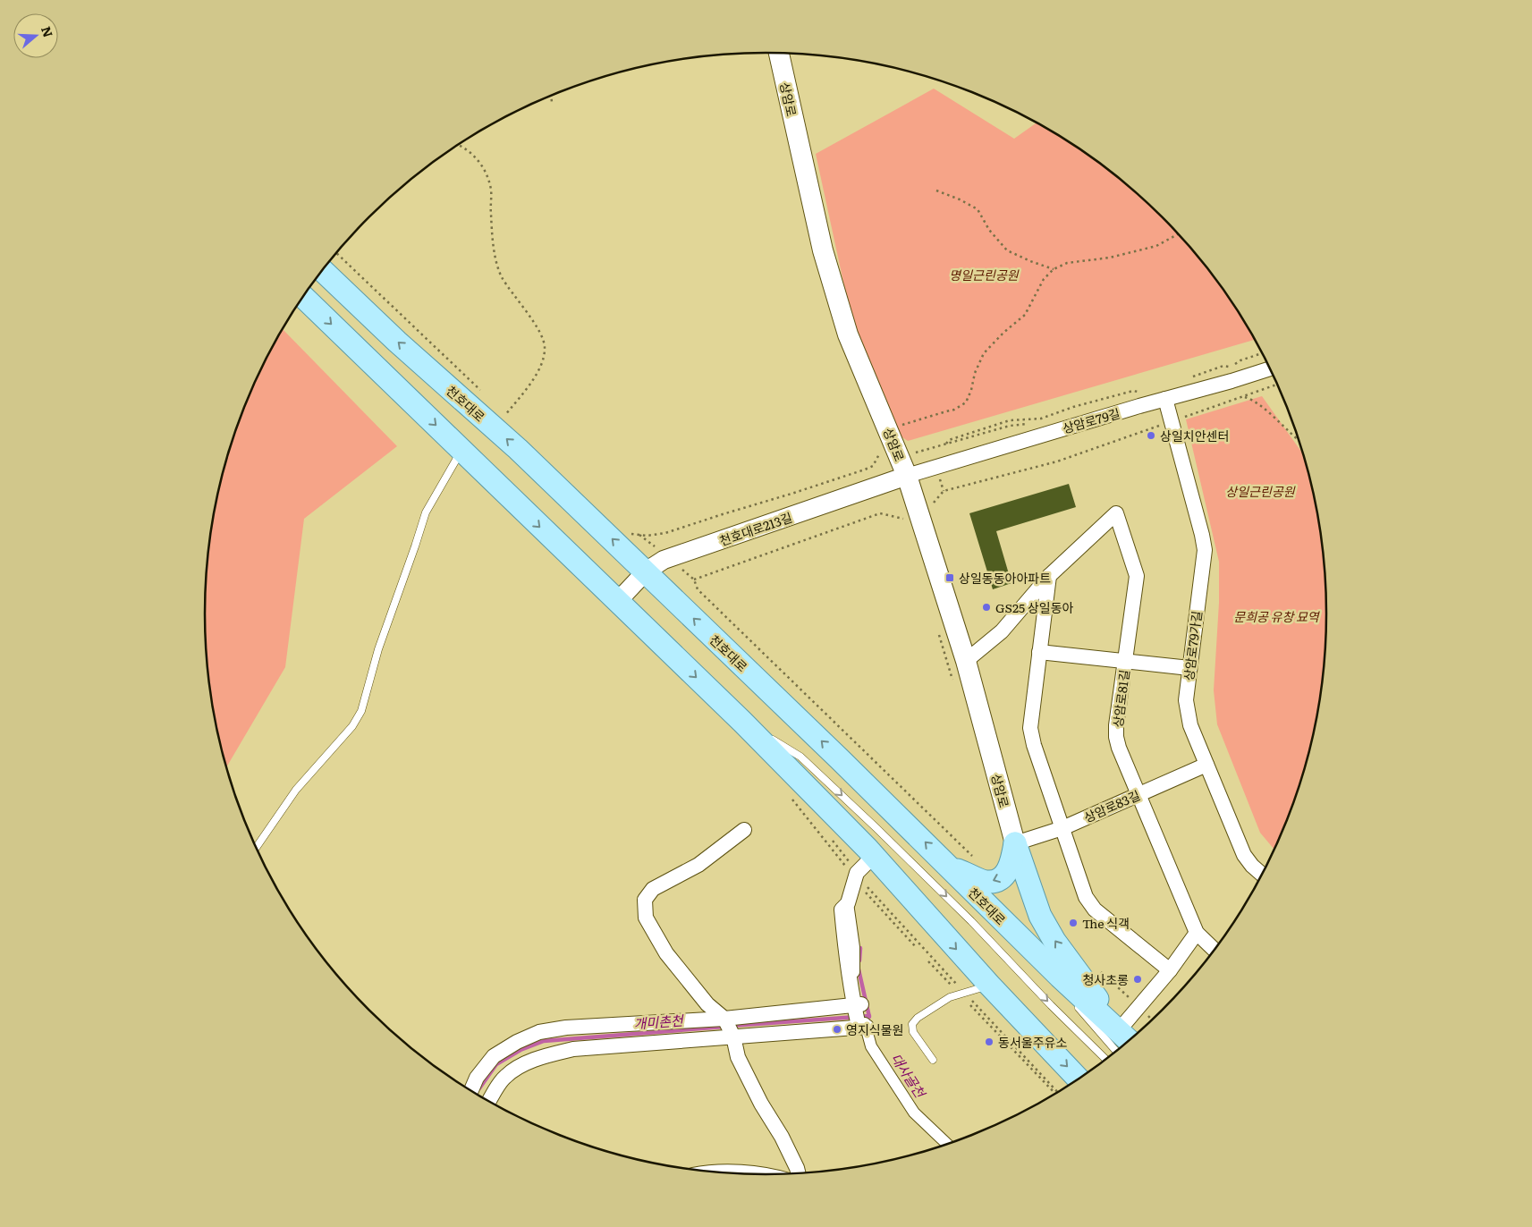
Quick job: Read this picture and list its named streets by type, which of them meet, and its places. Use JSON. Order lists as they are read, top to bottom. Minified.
{"streets":{"main road":["상암로","천호대로"],"street":["상암로79길","천호대로213길","상암로79가길","상암로81길","상암로83길"]},"crossings":[["상암로","상암로79길"],["상암로","천호대로213길"],["상암로","상암로81길"],["상암로","상암로83길"],["천호대로","천호대로213길"],["상암로79길","천호대로213길"],["상암로79길","상암로79가길"],["상암로79가길","상암로83길"],["상암로81길","상암로83길"]],"water":["개미촌천","대사골천"],"parks":["명일근린공원","상일근린공원","문희공 유창 묘역"],"places":{"other":["상일치안센터","GS25 상일동아","The 식객","청사초롱","영지식물원","동서울주유소"],"transit":["상일동동아아파트"]},"north":"right"}
